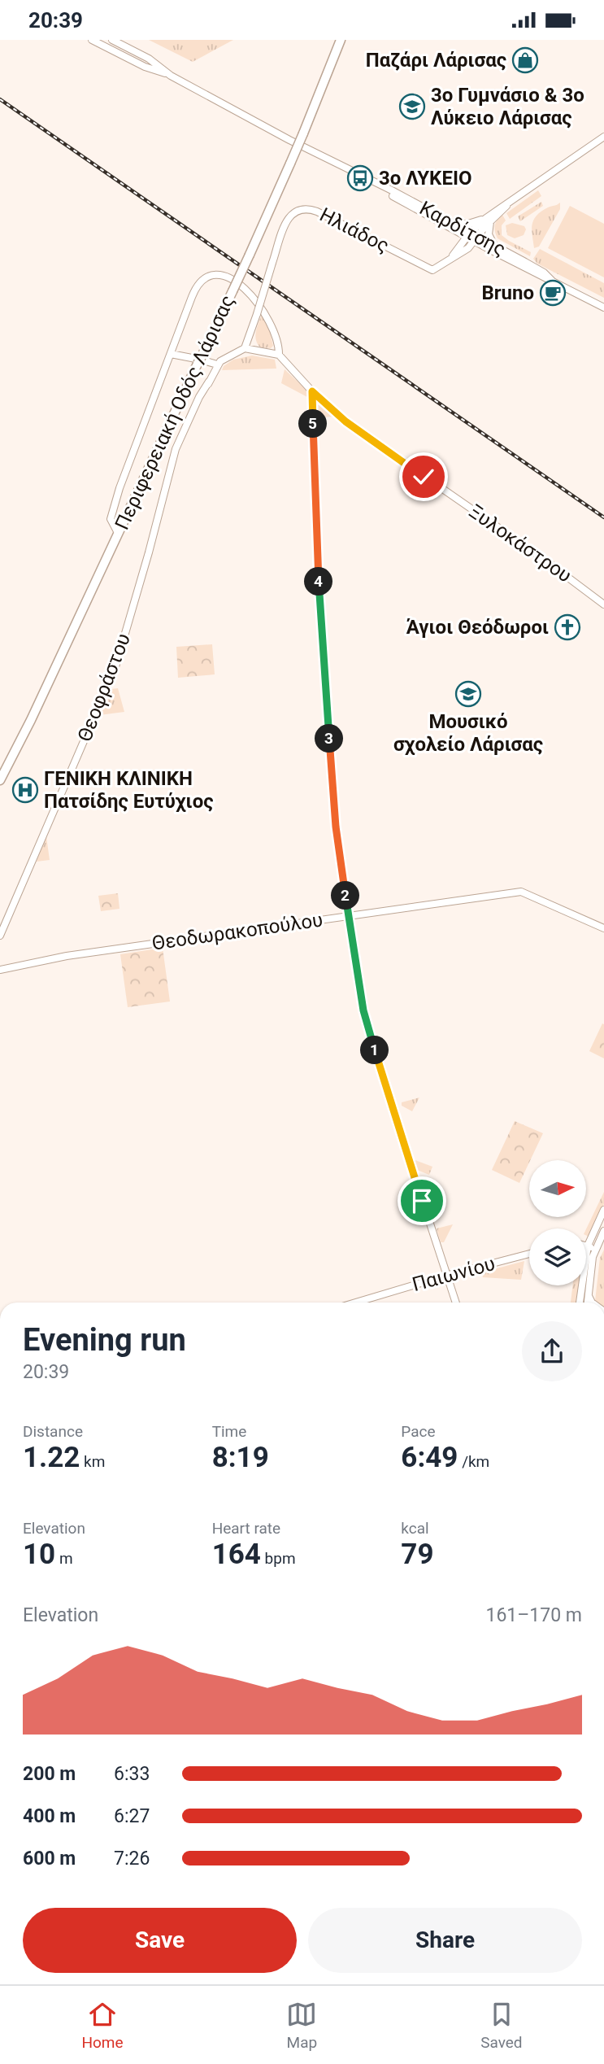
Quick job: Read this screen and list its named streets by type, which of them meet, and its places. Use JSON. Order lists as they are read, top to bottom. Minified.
{"streets":{"highway":["Περιφερειακή Οδός Λάρισας"],"street":["Καρδίτσης","Ηλιάδος","Ξυλοκάστρου","Θεοφράστου","Θεοδωρακοπούλου","Παιωνίου"]},"places":{"shop":["Παζάρι Λάρισας"],"school or university":["3ο Γυμνάσιο & 3ο Λύκειο Λάρισας","Μουσικό σχολείο Λάρισας"],"bus stop":["3ο ΛΥΚΕΙΟ"],"cafe":["Bruno"],"church":["Άγιοι Θεόδωροι"],"hospital":["ΓΕΝΙΚΗ ΚΛΙΝΙΚΗ Πατσίδης Ευτύχιος"]},"north":"right","page":{"status":"20:39","pins":["5","4","3","2","1"],"heading":["Evening run","20:39"],"stats":[["Distance","1.22 km"],["Time","8:19"],["Pace","6:49 /km"],["Elevation","10 m"],["Heart rate","164 bpm"],["kcal","79"]],"chart":["Elevation","161–170 m"],"list":[{"name":"200 m","note":"6:33"},{"name":"400 m","note":"6:27"},{"name":"600 m","note":"7:26"}],"buttons":["Save","Share"],"tabs":["Home","Map","Saved"]}}
